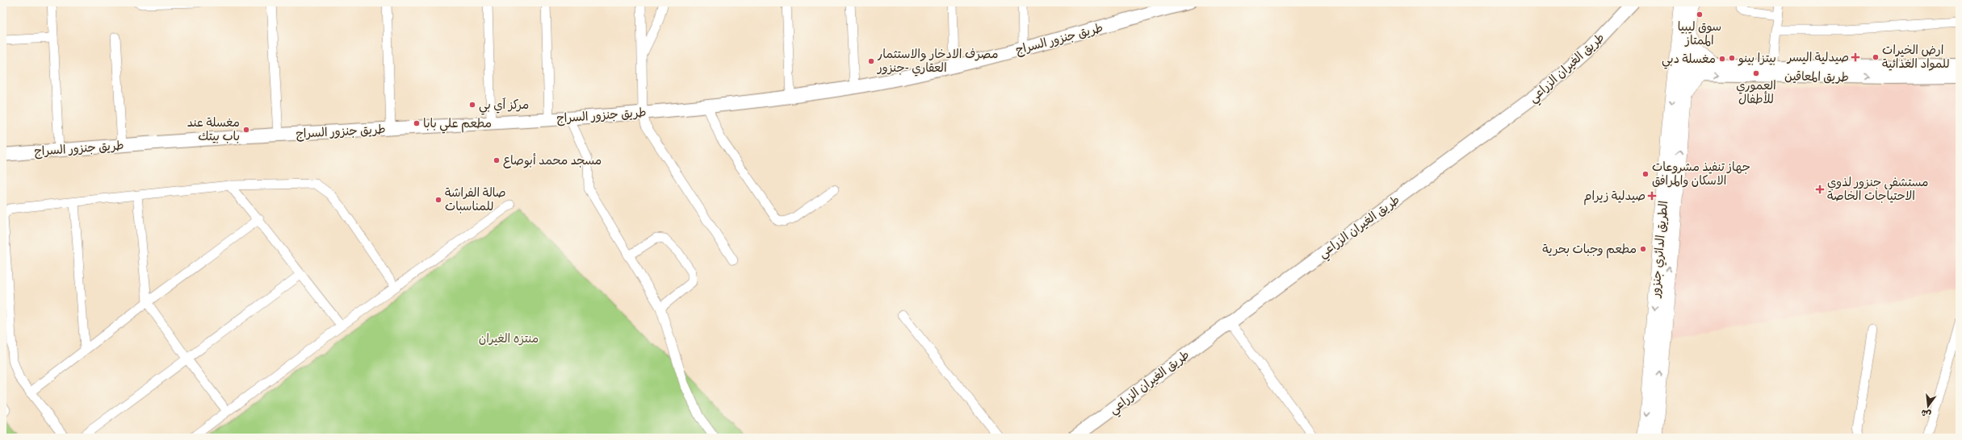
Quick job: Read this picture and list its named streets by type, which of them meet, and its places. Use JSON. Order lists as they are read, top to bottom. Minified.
{"streets":{"main road":["الطريق الدائري جنزور"],"street":["طريق جنزور السراج","طريق الغيران الزراعي","طريق المعاقين"]},"crossings":[["طريق المعاقين","الطريق الدائري جنزور"]],"parks":["منتزه الغيران"],"places":{"other":["سوق ليبيا الممتاز","ارض الخيرات للمواد الغذائية","بيتزا بينو","مغسلة دبي","مصرف الادخار والاستثمار العقاري -جنزور","العموري للأطفال","مركز اَي بي","مطعم علي بابا","مغسلة عند باب بيتك","مسجد محمد أبوصاع","جهاز تنفيذ مشروعات الاسكان والمرافق","صالة الفراشة للمناسبات","مطعم وجبات بحرية"],"health":["صيدلية اليسر","مستشفي جنزور لذوي الاحتياجات الخاصة","صيدلية زيرام"]},"north":"bottom"}
